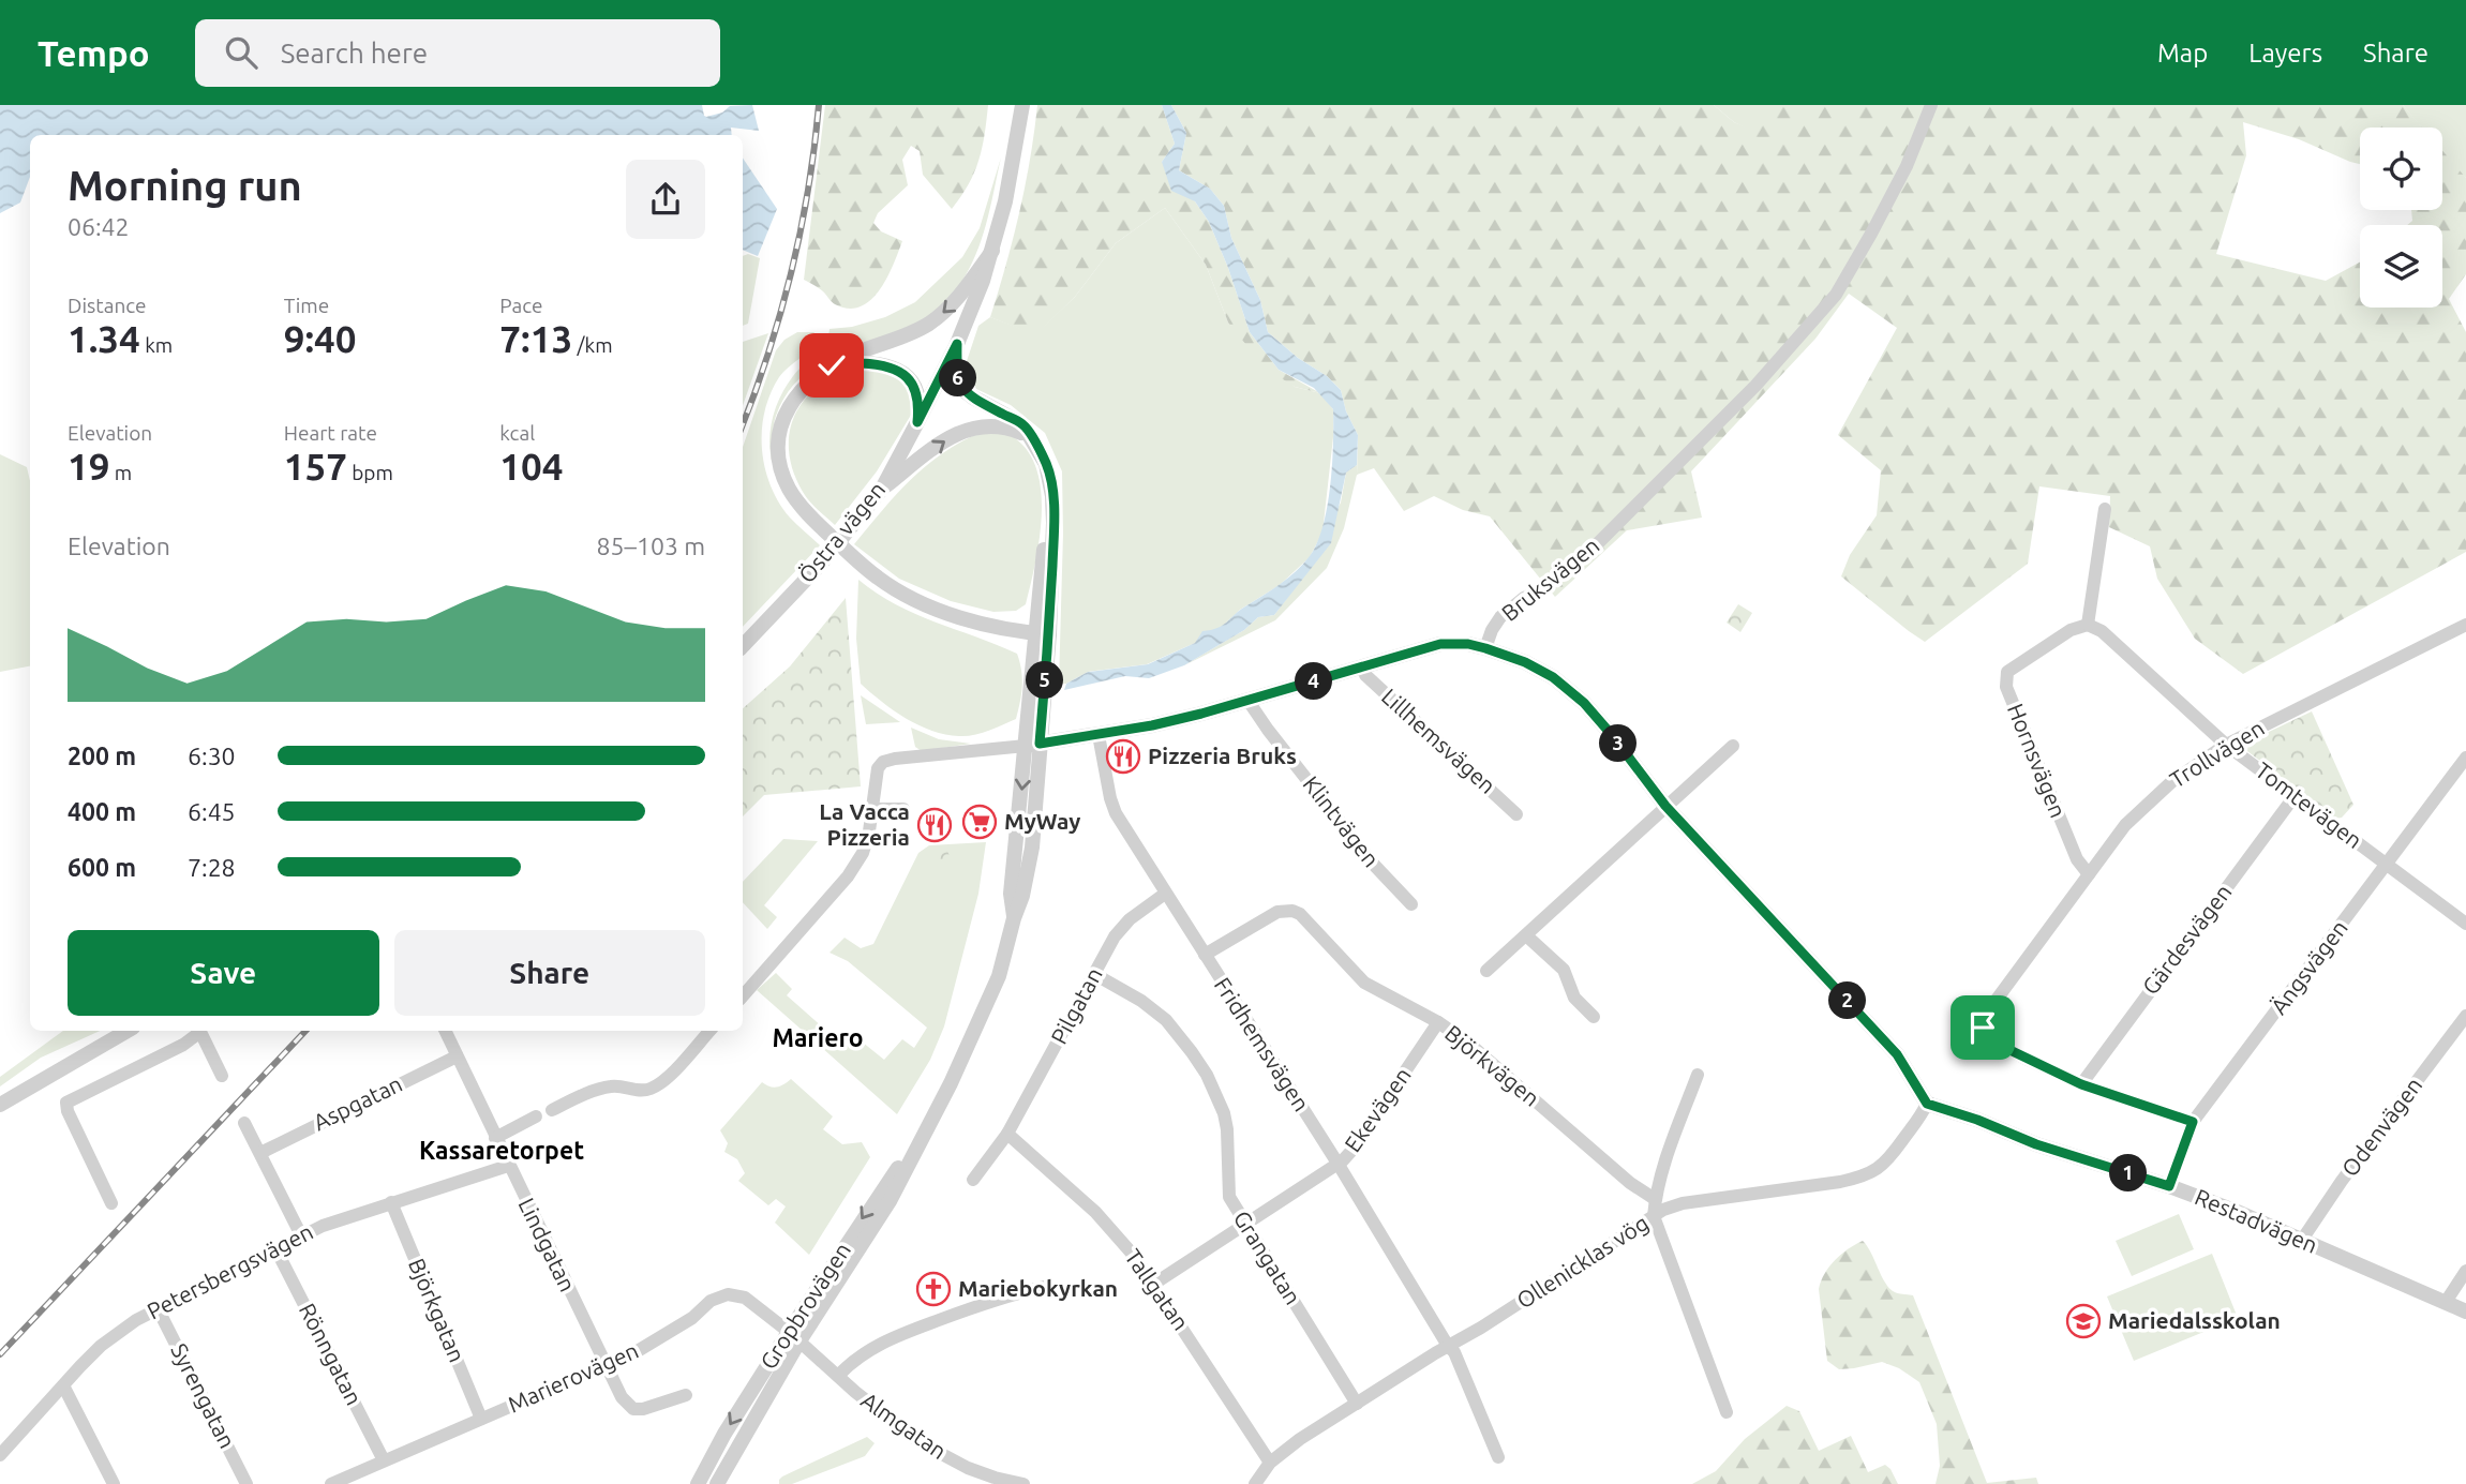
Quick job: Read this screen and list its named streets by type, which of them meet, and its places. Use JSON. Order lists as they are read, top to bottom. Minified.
{"streets":{"street":["Östra vägen","Bruksvägen","Lillhemsvägen","Trollvägen","Hornsvägen","Tomtevägen","Klintvägen","Gärdesvägen","Ängsvägen","Pilgatan","Fridhemsvägen","Björkvägen","Aspgatan","Ekevägen","Odenvägen","Restadvägen","Lindgatan","Grangatan","Ollenicklas vög","Petersbergsvägen","Tallgatan","Gropbrovägen","Björkgatan","Rönngatan","Marierovägen","Syrengatan","Almgatan"]},"crossings":[["Trollvägen","Hornsvägen"],["Trollvägen","Tomtevägen"],["Trollvägen","Gärdesvägen"],["Hornsvägen","Tomtevägen"],["Tomtevägen","Gärdesvägen"],["Tomtevägen","Ängsvägen"],["Ängsvägen","Restadvägen"],["Pilgatan","Fridhemsvägen"],["Pilgatan","Grangatan"],["Pilgatan","Tallgatan"],["Fridhemsvägen","Björkvägen"],["Fridhemsvägen","Ekevägen"],["Fridhemsvägen","Ollenicklas vög"],["Björkvägen","Ekevägen"],["Aspgatan","Lindgatan"],["Ekevägen","Grangatan"],["Ekevägen","Tallgatan"],["Odenvägen","Restadvägen"],["Restadvägen","Ollenicklas vög"],["Lindgatan","Petersbergsvägen"],["Lindgatan","Marierovägen"],["Grangatan","Ollenicklas vög"],["Ollenicklas vög","Tallgatan"],["Petersbergsvägen","Björkgatan"],["Petersbergsvägen","Rönngatan"],["Petersbergsvägen","Syrengatan"],["Gropbrovägen","Marierovägen"],["Gropbrovägen","Almgatan"],["Björkgatan","Marierovägen"],["Rönngatan","Marierovägen"],["Marierovägen","Almgatan"]],"districts":["Mariero","Kassaretorpet"],"places":{"restaurant":["Pizzeria Bruks","La Vacca Pizzeria"],"supermarket":["MyWay"],"church":["Mariebokyrkan"],"school or university":["Mariedalsskolan"]},"page":{"header":"Tempo","search":"Search here","nav":["Map","Layers","Share"],"heading":["Morning run","06:42"],"stats":[["Distance","1.34 km"],["Time","9:40"],["Pace","7:13 /km"],["Elevation","19 m"],["Heart rate","157 bpm"],["kcal","104"]],"pins":["6","5","4","3","2","1"],"chart":["Elevation","85–103 m"],"list":[{"name":"200 m","note":"6:30"},{"name":"400 m","note":"6:45"},{"name":"600 m","note":"7:28"}],"buttons":["Save","Share"]}}
